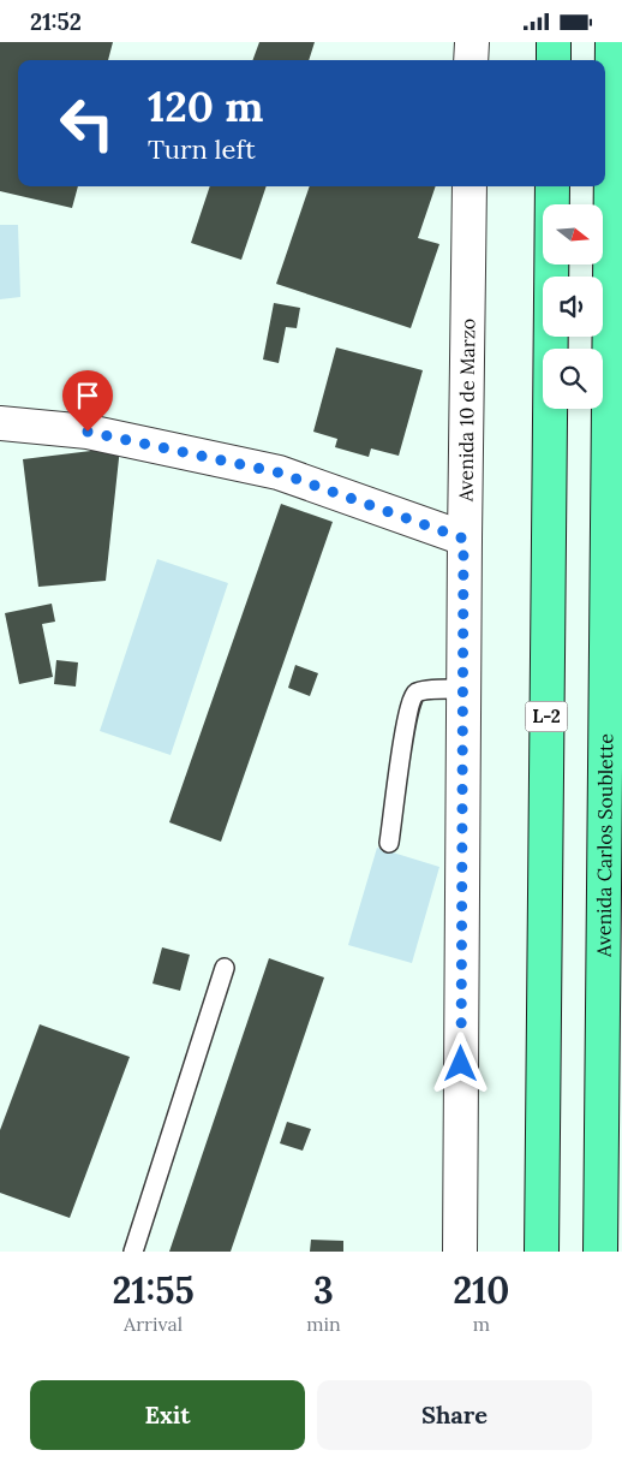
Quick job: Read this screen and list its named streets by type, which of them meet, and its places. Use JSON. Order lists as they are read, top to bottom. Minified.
{"streets":{"main road":["L-2","Avenida Carlos Soublette"],"street":["Avenida 10 de Marzo"]},"north":"right","page":{"status":"21:52","turn":["120 m","Turn left"],"eta":["21:55","Arrival","3","min","210","m"],"buttons":["Exit","Share"]}}
